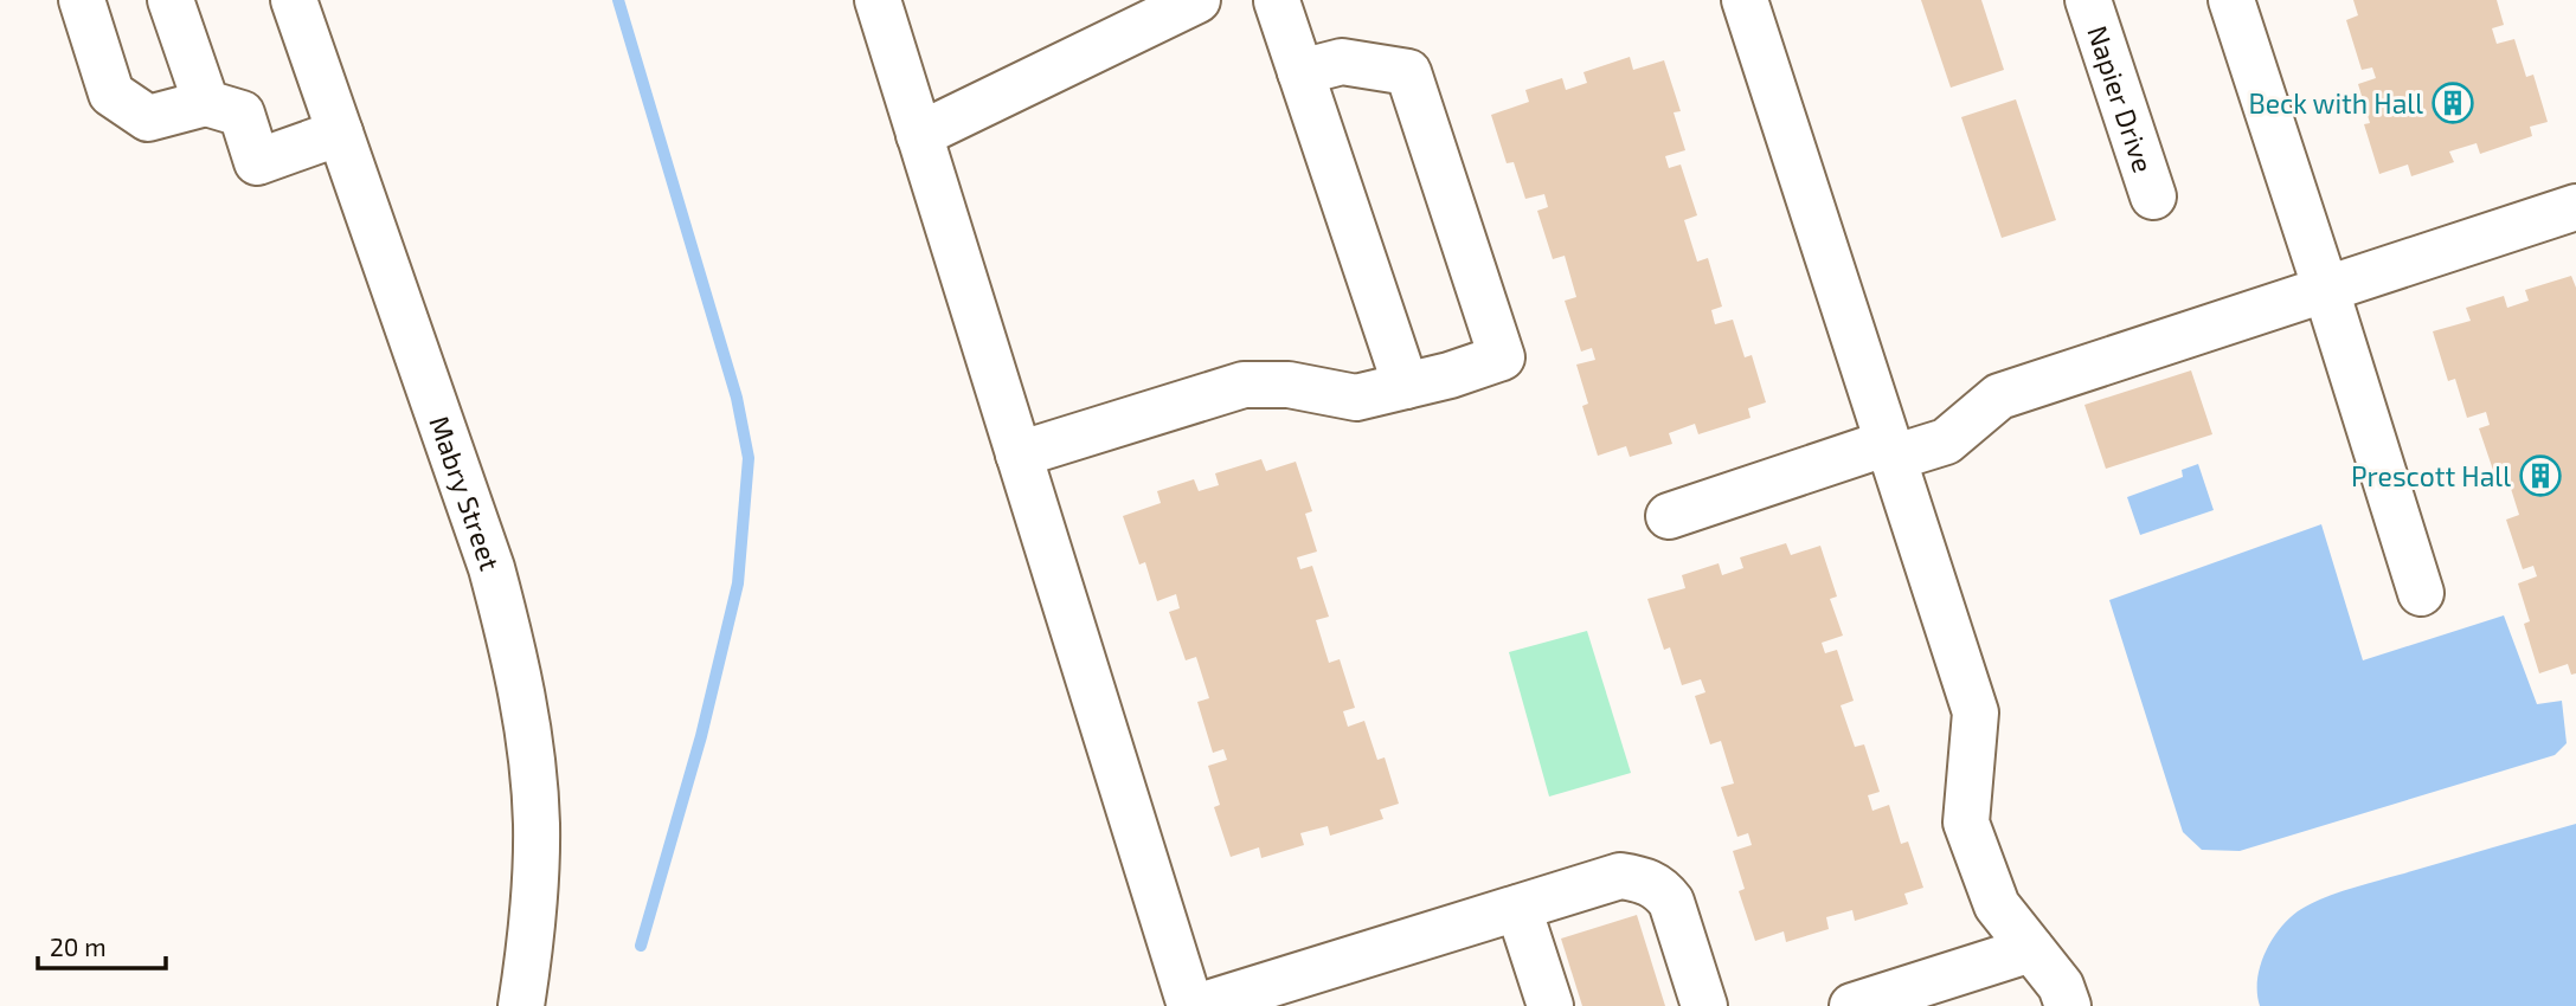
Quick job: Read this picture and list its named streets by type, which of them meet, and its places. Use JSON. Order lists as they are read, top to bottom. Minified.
{"streets":{"street":["Napier Drive","Mabry Street"]},"places":{"building":["Beck with Hall","Prescott Hall"]},"scale_bar":"20 m"}
